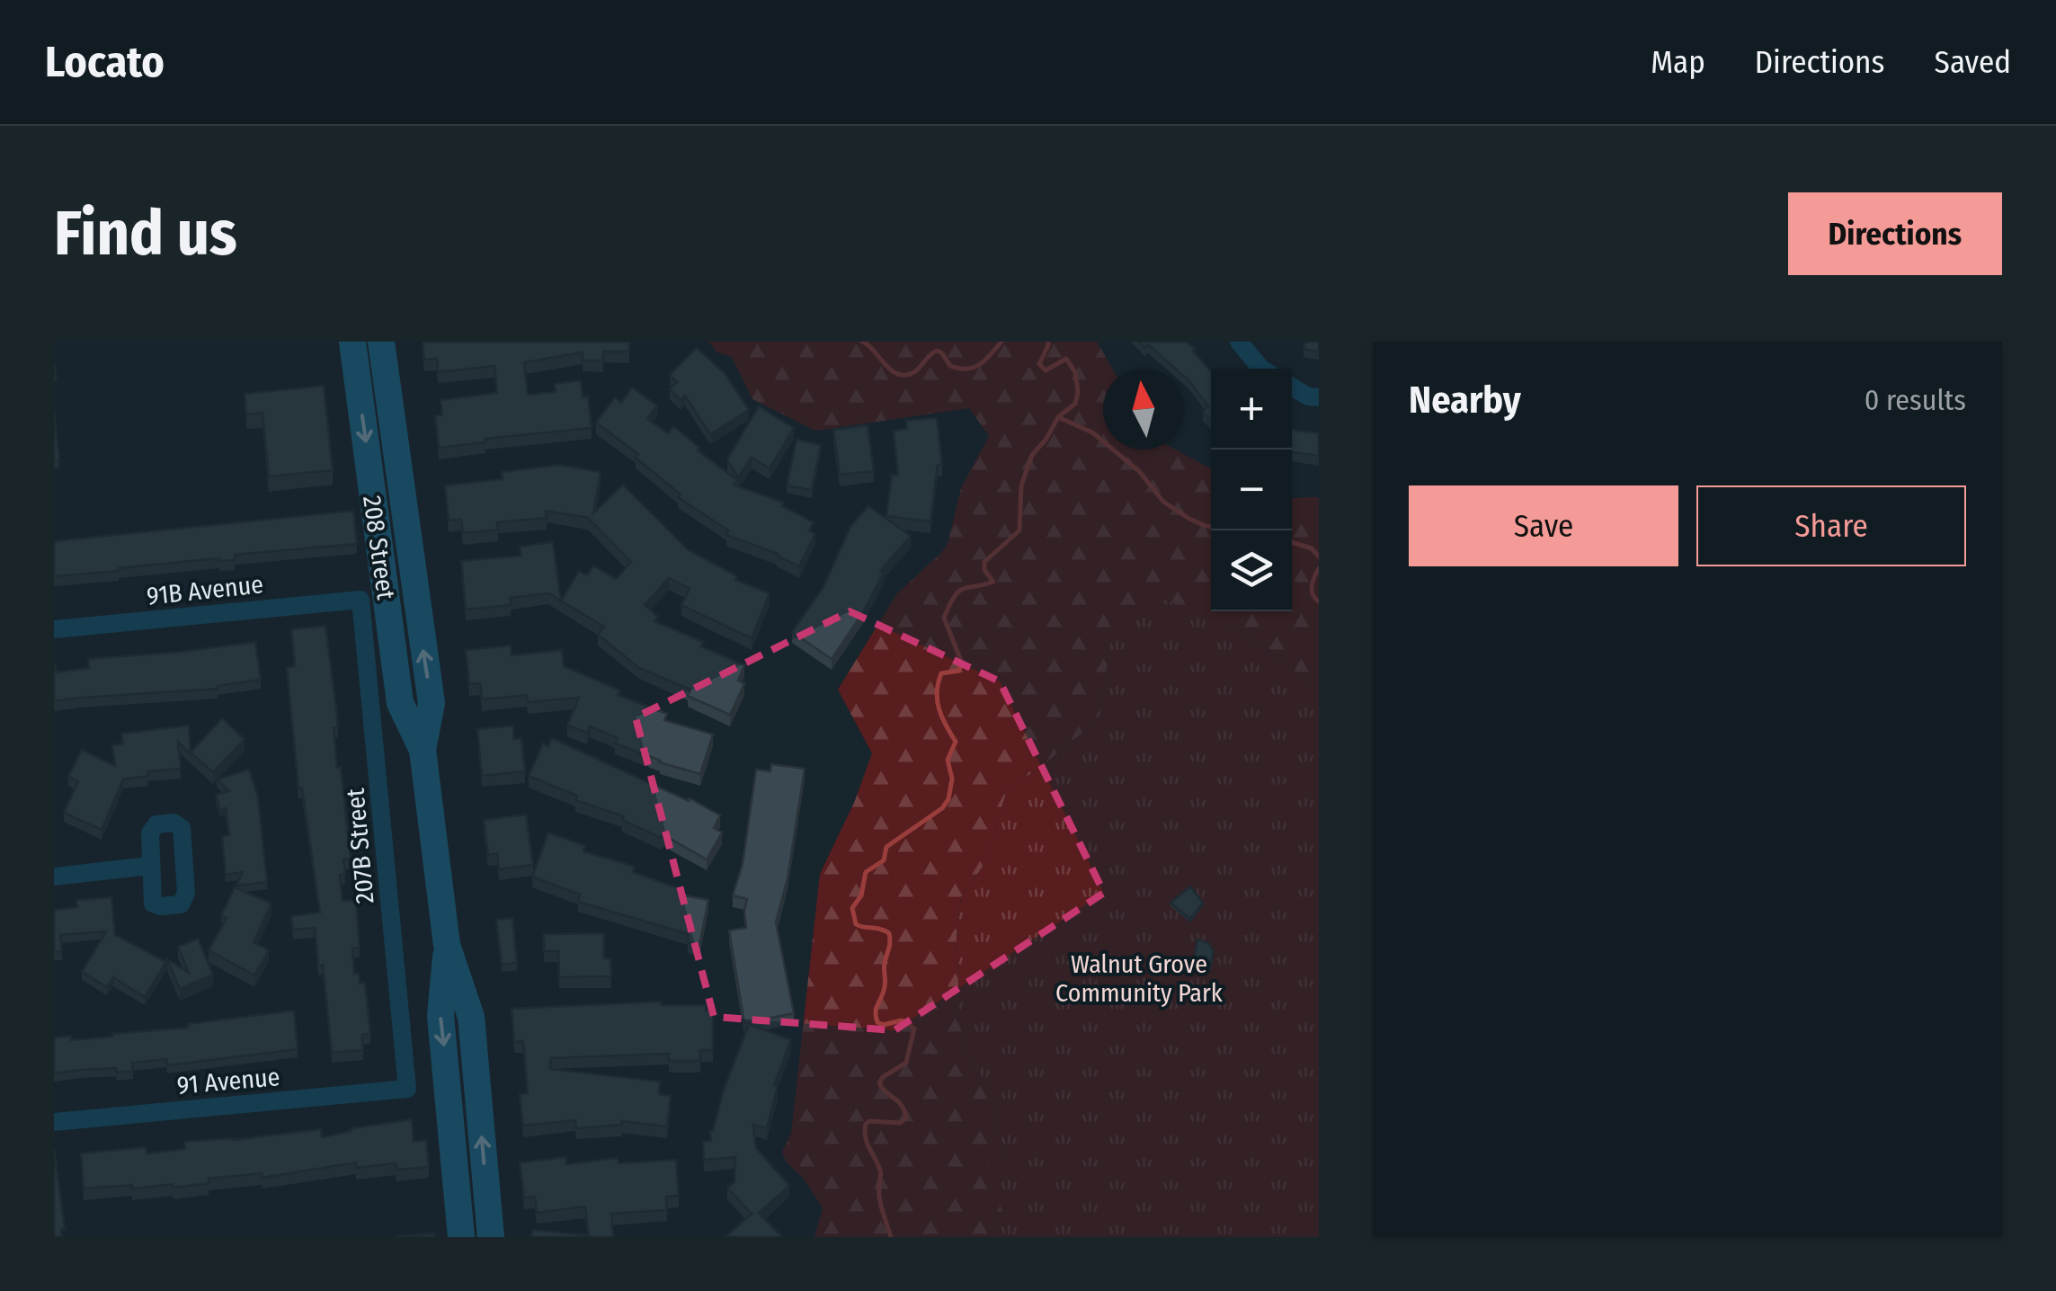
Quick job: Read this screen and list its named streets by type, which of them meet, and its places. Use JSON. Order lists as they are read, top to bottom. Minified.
{"streets":{"main road":["208 Street"],"street":["91B Avenue","207B Street","91 Avenue"]},"crossings":[["91B Avenue","207B Street"],["207B Street","91 Avenue"]],"parks":["Walnut Grove Community Park"],"north":"top","page":{"header":"Locato","nav":["Map","Directions","Saved"],"buttons":["Directions",["Save","Share"]],"title":"Find us","heading":["Nearby","0 results"],"map_buttons":["+","−"]}}
